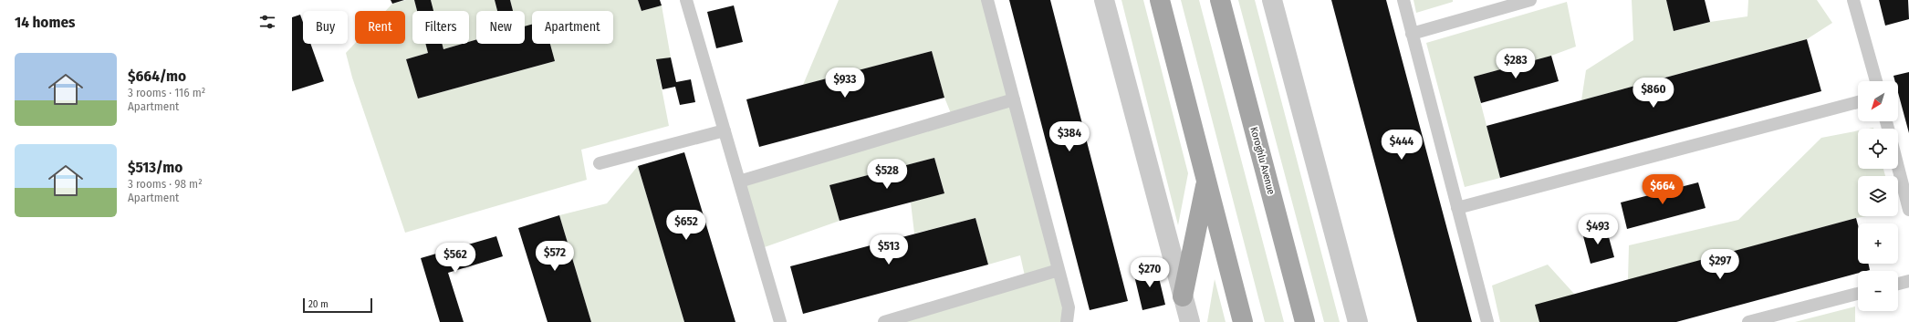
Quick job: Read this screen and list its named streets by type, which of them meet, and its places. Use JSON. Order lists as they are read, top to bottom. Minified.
{"streets":{"main road":["Koroghlu Avenue"]},"scale_bar":"20 m","north":"bottom left","page":{"heading":"14 homes","chip":["Buy","Rent","Filters","New","Apartment"],"list":[{"name":"$664/mo","note":"3 rooms · 116 m² · Apartment"},{"name":"$513/mo","note":"3 rooms · 98 m² · Apartment"}],"price":["$283","$933","$860","$384","$444","$528","$664","$652","$493","$513","$572","$562","$297","$270"],"map_buttons":["+","−"],"scale":"20 m"}}
